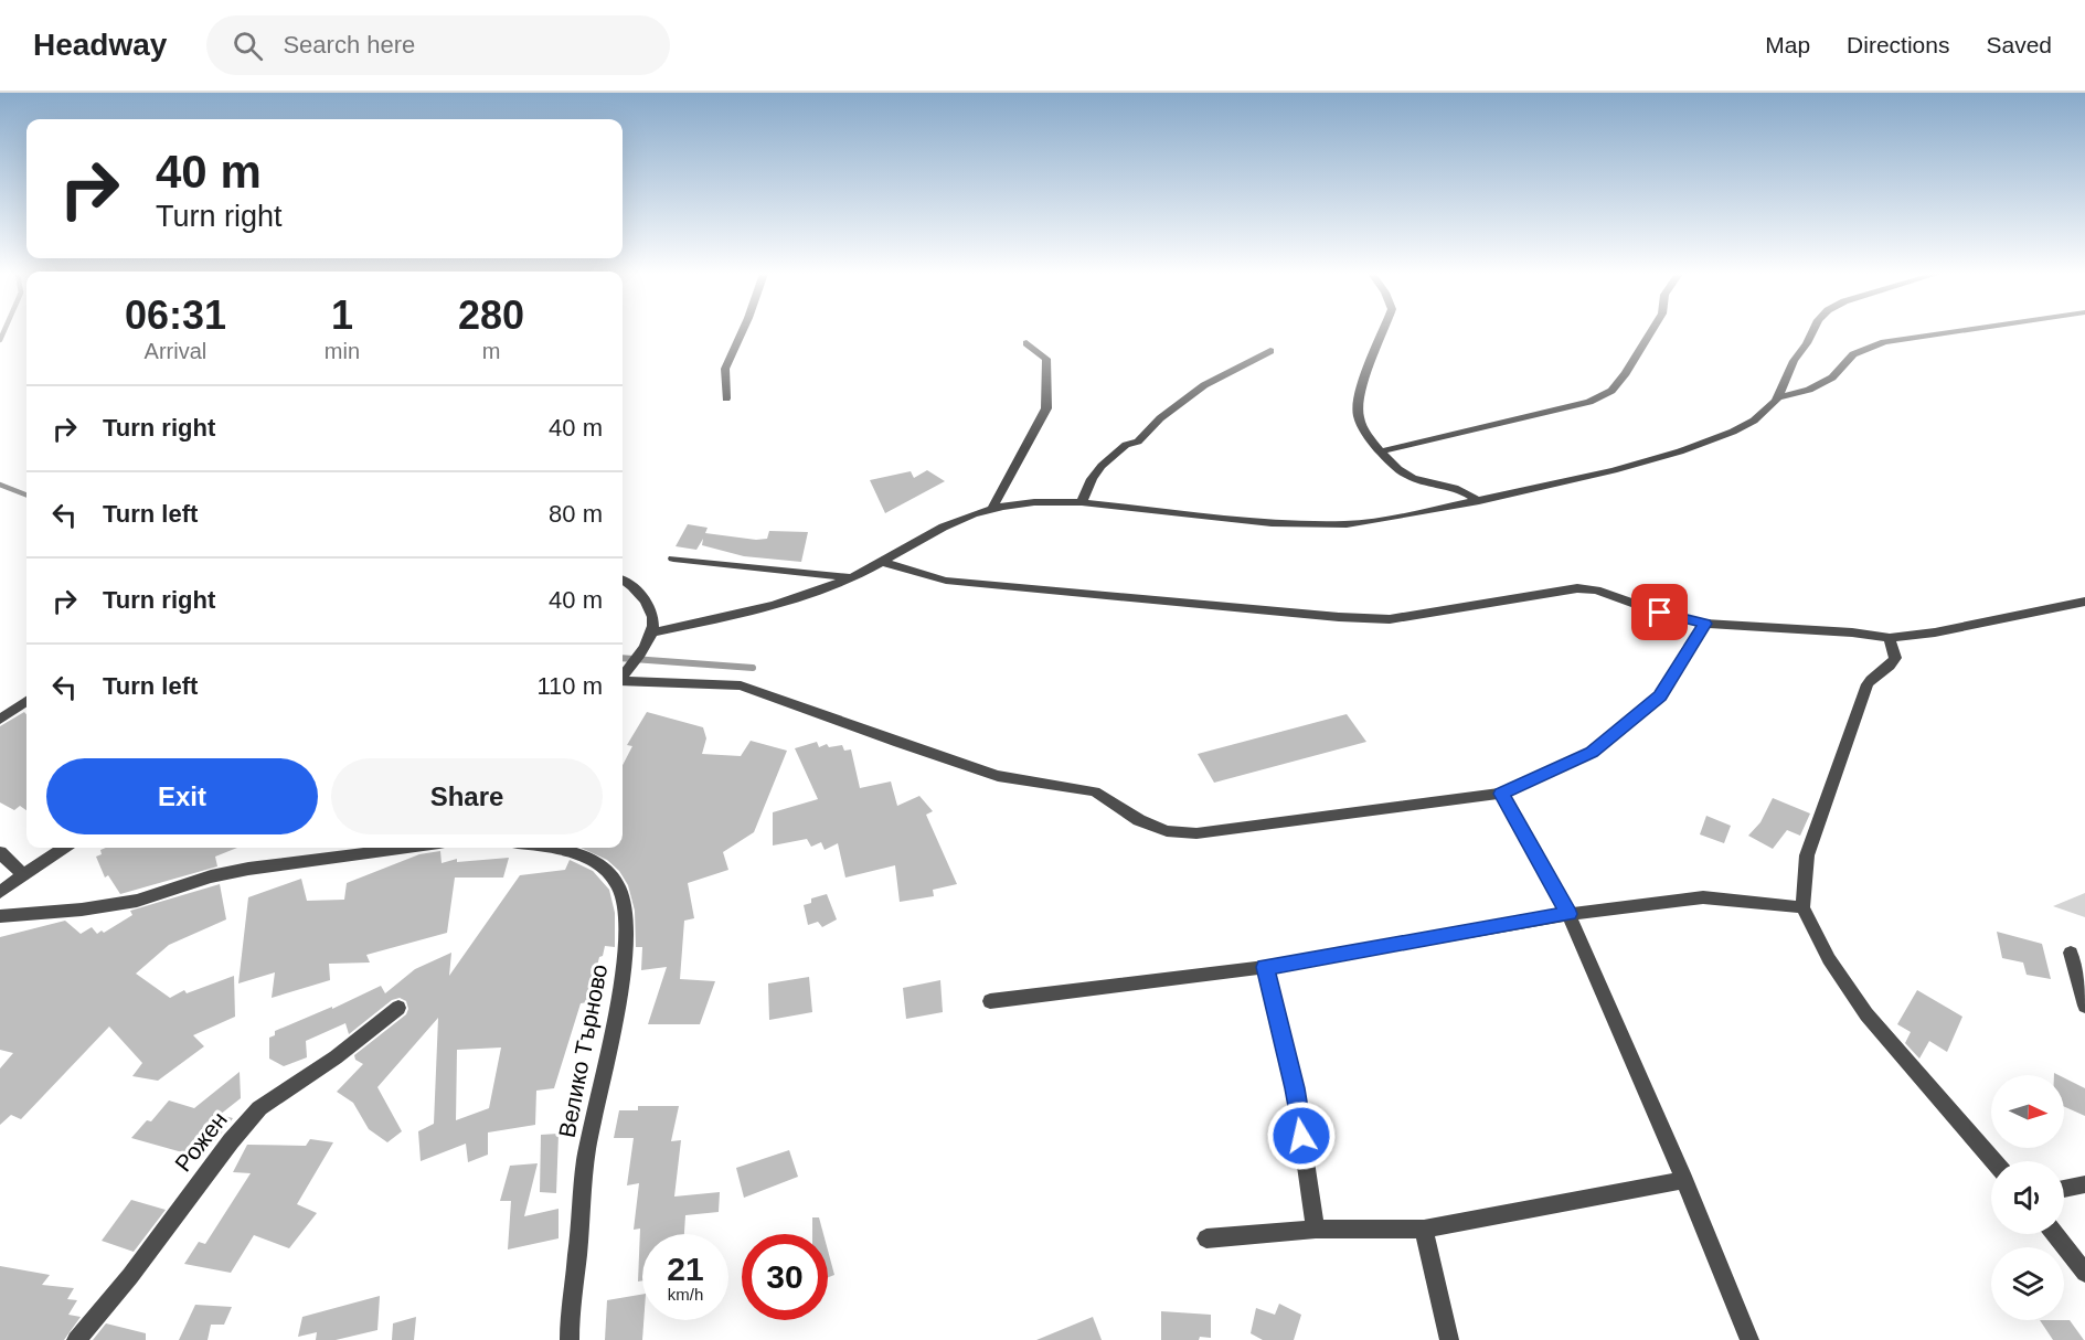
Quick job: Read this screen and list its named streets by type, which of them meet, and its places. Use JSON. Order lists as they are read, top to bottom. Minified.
{"streets":{"street":["Велико Търново","Рожен"]},"north":"right","page":{"header":"Headway","search":"Search here","nav":["Map","Directions","Saved"],"turn":["40 m","Turn right"],"eta":["06:31","Arrival","1","min","280","m"],"list":[{"name":"Turn right","value":"40 m"},{"name":"Turn left","value":"80 m"},{"name":"Turn right","value":"40 m"},{"name":"Turn left","value":"110 m"}],"buttons":["Exit","Share"],"speed":"21 km/h","limit":"30"}}
